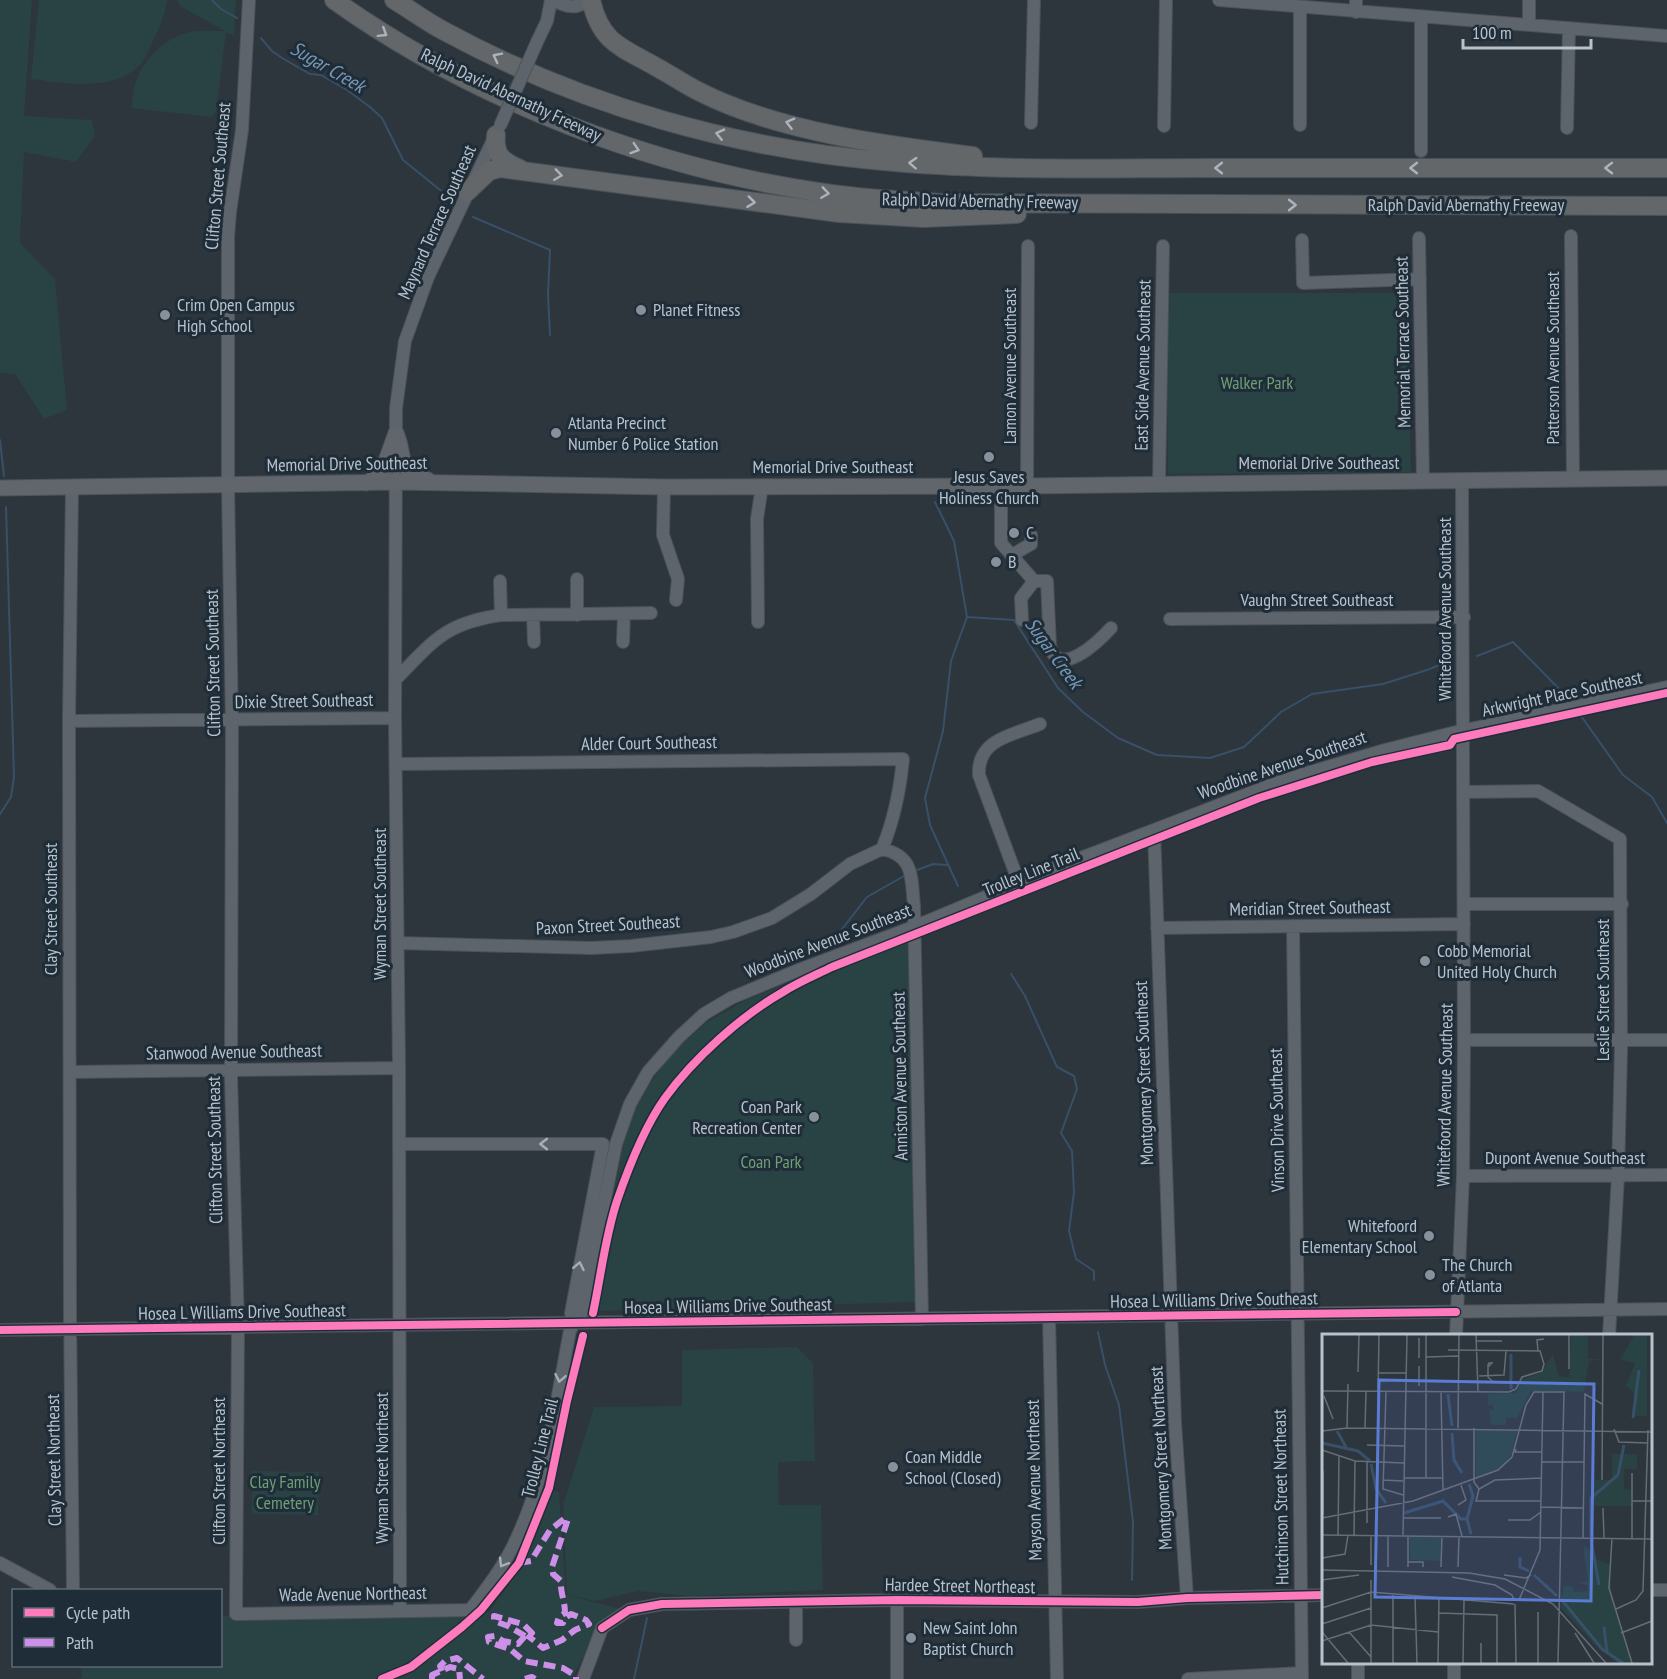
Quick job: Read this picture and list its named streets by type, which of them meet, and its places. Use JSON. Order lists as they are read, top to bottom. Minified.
{"streets":{"highway":["Ralph David Abernathy Freeway"],"main road":["Memorial Drive Southeast"],"street":["Clifton Street Southeast","Maynard Terrace Southeast","Memorial Terrace Southeast","Patterson Avenue Southeast","East Side Avenue Southeast","Lamon Avenue Southeast","Vaughn Street Southeast","Whitefoord Avenue Southeast","Arkwright Place Southeast","Dixie Street Southeast","Alder Court Southeast","Woodbine Avenue Southeast","Wyman Street Southeast","Meridian Street Southeast","Clay Street Southeast","Paxon Street Southeast","Leslie Street Southeast","Stanwood Avenue Southeast","Montgomery Street Southeast","Anniston Avenue Southeast","Vinson Drive Southeast","Dupont Avenue Southeast","Hosea L Williams Drive Southeast","Montgomery Street Northeast","Clay Street Northeast","Wyman Street Northeast","Clifton Street Northeast","Mayson Avenue Northeast","Hutchinson Street Northeast","Hardee Street Northeast","Wade Avenue Northeast"],"cycle path":["Trolley Line Trail"]},"crossings":[["Clifton Street Southeast","Memorial Drive Southeast"],["Clifton Street Southeast","Dixie Street Southeast"],["Clifton Street Southeast","Stanwood Avenue Southeast"],["Clifton Street Southeast","Hosea L Williams Drive Southeast"],["Clifton Street Southeast","Clifton Street Northeast"],["Maynard Terrace Southeast","Memorial Drive Southeast"],["Maynard Terrace Southeast","Wyman Street Southeast"],["Memorial Terrace Southeast","Memorial Drive Southeast"],["Patterson Avenue Southeast","Memorial Drive Southeast"],["East Side Avenue Southeast","Memorial Drive Southeast"],["Lamon Avenue Southeast","Memorial Drive Southeast"],["Memorial Drive Southeast","Whitefoord Avenue Southeast"],["Memorial Drive Southeast","Wyman Street Southeast"],["Memorial Drive Southeast","Clay Street Southeast"],["Vaughn Street Southeast","Whitefoord Avenue Southeast"],["Whitefoord Avenue Southeast","Arkwright Place Southeast"],["Whitefoord Avenue Southeast","Woodbine Avenue Southeast"],["Whitefoord Avenue Southeast","Meridian Street Southeast"],["Whitefoord Avenue Southeast","Leslie Street Southeast"],["Whitefoord Avenue Southeast","Dupont Avenue Southeast"],["Whitefoord Avenue Southeast","Hosea L Williams Drive Southeast"],["Arkwright Place Southeast","Woodbine Avenue Southeast"],["Dixie Street Southeast","Wyman Street Southeast"],["Dixie Street Southeast","Clay Street Southeast"],["Alder Court Southeast","Wyman Street Southeast"],["Alder Court Southeast","Paxon Street Southeast"],["Alder Court Southeast","Anniston Avenue Southeast"],["Woodbine Avenue Southeast","Montgomery Street Southeast"],["Woodbine Avenue Southeast","Anniston Avenue Southeast"],["Woodbine Avenue Southeast","Hosea L Williams Drive Southeast"],["Woodbine Avenue Southeast","Wade Avenue Northeast"],["Wyman Street Southeast","Paxon Street Southeast"],["Wyman Street Southeast","Stanwood Avenue Southeast"],["Wyman Street Southeast","Hosea L Williams Drive Southeast"],["Wyman Street Southeast","Wyman Street Northeast"],["Meridian Street Southeast","Montgomery Street Southeast"],["Meridian Street Southeast","Vinson Drive Southeast"],["Clay Street Southeast","Stanwood Avenue Southeast"],["Clay Street Southeast","Hosea L Williams Drive Southeast"],["Clay Street Southeast","Clay Street Northeast"],["Paxon Street Southeast","Anniston Avenue Southeast"],["Leslie Street Southeast","Dupont Avenue Southeast"],["Leslie Street Southeast","Hosea L Williams Drive Southeast"],["Montgomery Street Southeast","Hosea L Williams Drive Southeast"],["Montgomery Street Southeast","Montgomery Street Northeast"],["Anniston Avenue Southeast","Hosea L Williams Drive Southeast"],["Vinson Drive Southeast","Hosea L Williams Drive Southeast"],["Vinson Drive Southeast","Hutchinson Street Northeast"],["Hosea L Williams Drive Southeast","Montgomery Street Northeast"],["Hosea L Williams Drive Southeast","Clay Street Northeast"],["Hosea L Williams Drive Southeast","Wyman Street Northeast"],["Hosea L Williams Drive Southeast","Clifton Street Northeast"],["Hosea L Williams Drive Southeast","Mayson Avenue Northeast"],["Hosea L Williams Drive Southeast","Hutchinson Street Northeast"],["Montgomery Street Northeast","Hardee Street Northeast"],["Wyman Street Northeast","Wade Avenue Northeast"],["Clifton Street Northeast","Wade Avenue Northeast"],["Mayson Avenue Northeast","Hardee Street Northeast"],["Hutchinson Street Northeast","Hardee Street Northeast"]],"water":["Sugar Creek"],"parks":["Walker Park","Coan Park","Clay Family Cemetery"],"places":["Planet Fitness","Crim Open Campus High School","Atlanta Precinct Number 6 Police Station","Jesus Saves Holiness Church","C","B","Cobb Memorial United Holy Church","Coan Park Recreation Center","Whitefoord Elementary School","The Church of Atlanta","Coan Middle School (Closed)","New Saint John Baptist Church"],"legend":["Cycle path","Path"],"scale_bar":"100 m"}
